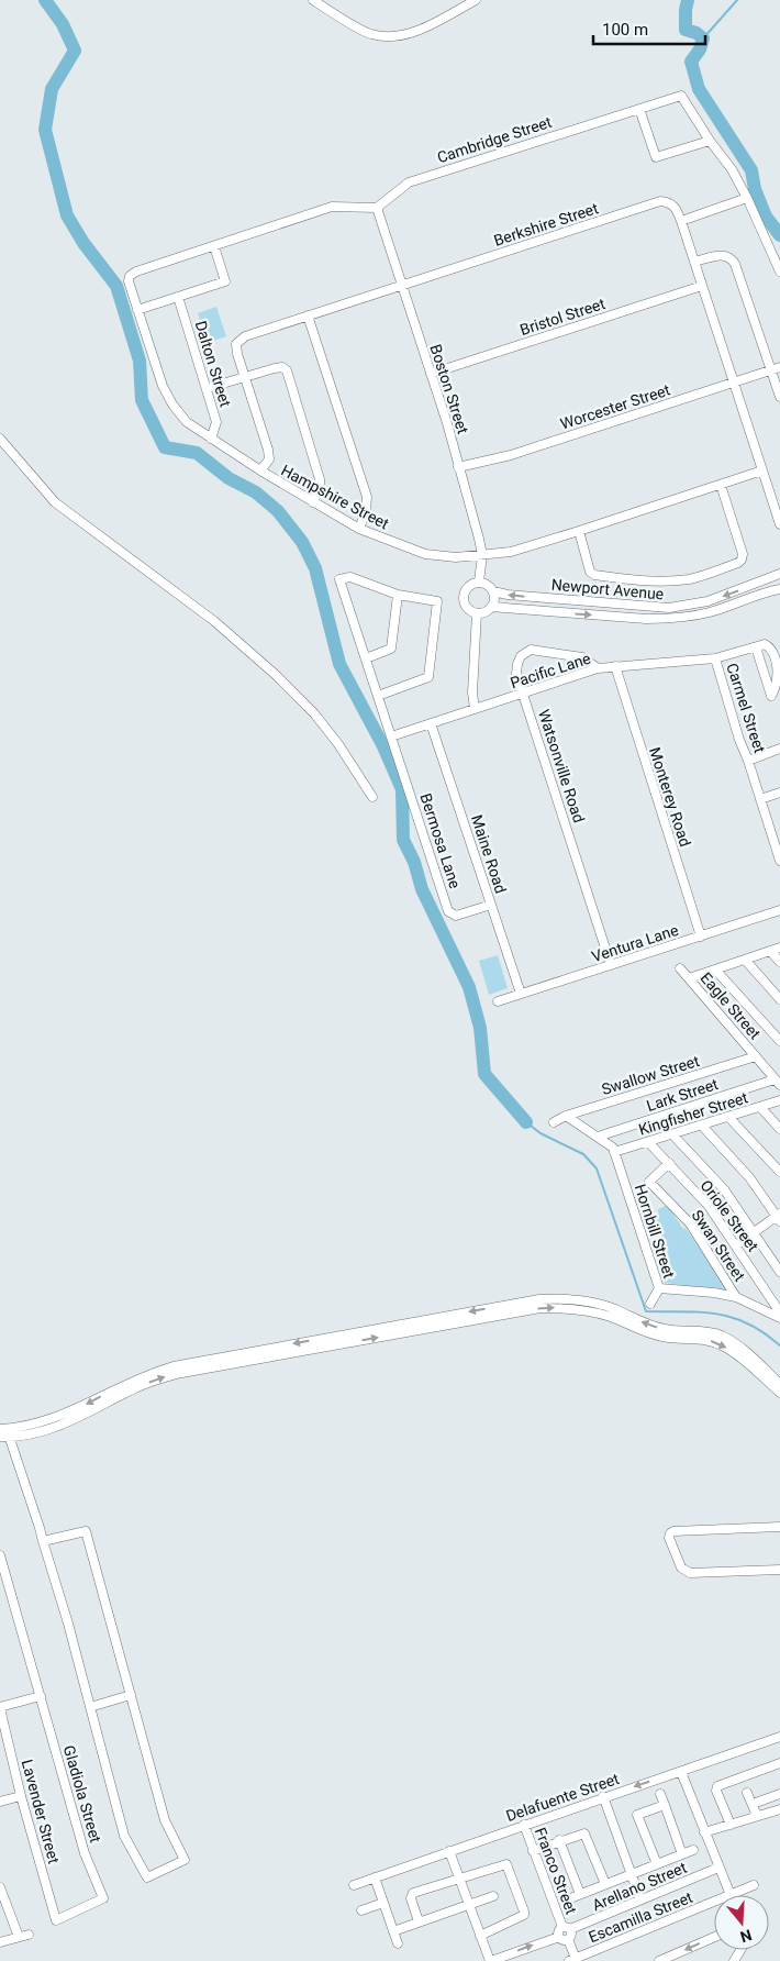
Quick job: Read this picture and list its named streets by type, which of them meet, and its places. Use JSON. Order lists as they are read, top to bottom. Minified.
{"streets":{"street":["Cambridge Street","Berkshire Street","Bristol Street","Dalton Street","Boston Street","Worcester Street","Hampshire Street","Newport Avenue","Pacific Lane","Carmel Street","Watsonville Road","Monterey Road","Bermosa Lane","Maine Road","Ventura Lane","Eagle Street","Swallow Street","Lark Street","Kingfisher Street","Oriole Street","Hornbill Street","Swan Street","Gladiola Street","Delafuente Street","Lavender Street","Franco Street","Arellano Street","Escamilla Street"]},"crossings":[["Cambridge Street","Boston Street"],["Berkshire Street","Bristol Street"],["Berkshire Street","Boston Street"],["Berkshire Street","Worcester Street"],["Berkshire Street","Hampshire Street"],["Bristol Street","Boston Street"],["Dalton Street","Hampshire Street"],["Boston Street","Worcester Street"],["Boston Street","Hampshire Street"],["Boston Street","Newport Avenue"],["Pacific Lane","Carmel Street"],["Pacific Lane","Watsonville Road"],["Pacific Lane","Monterey Road"],["Pacific Lane","Bermosa Lane"],["Pacific Lane","Maine Road"],["Watsonville Road","Ventura Lane"],["Monterey Road","Ventura Lane"],["Bermosa Lane","Maine Road"],["Maine Road","Ventura Lane"],["Eagle Street","Swallow Street"],["Eagle Street","Lark Street"],["Kingfisher Street","Oriole Street"],["Kingfisher Street","Hornbill Street"],["Oriole Street","Swan Street"],["Hornbill Street","Swan Street"],["Gladiola Street","Lavender Street"],["Delafuente Street","Franco Street"],["Franco Street","Arellano Street"]],"scale_bar":"100 m","north":"bottom"}
